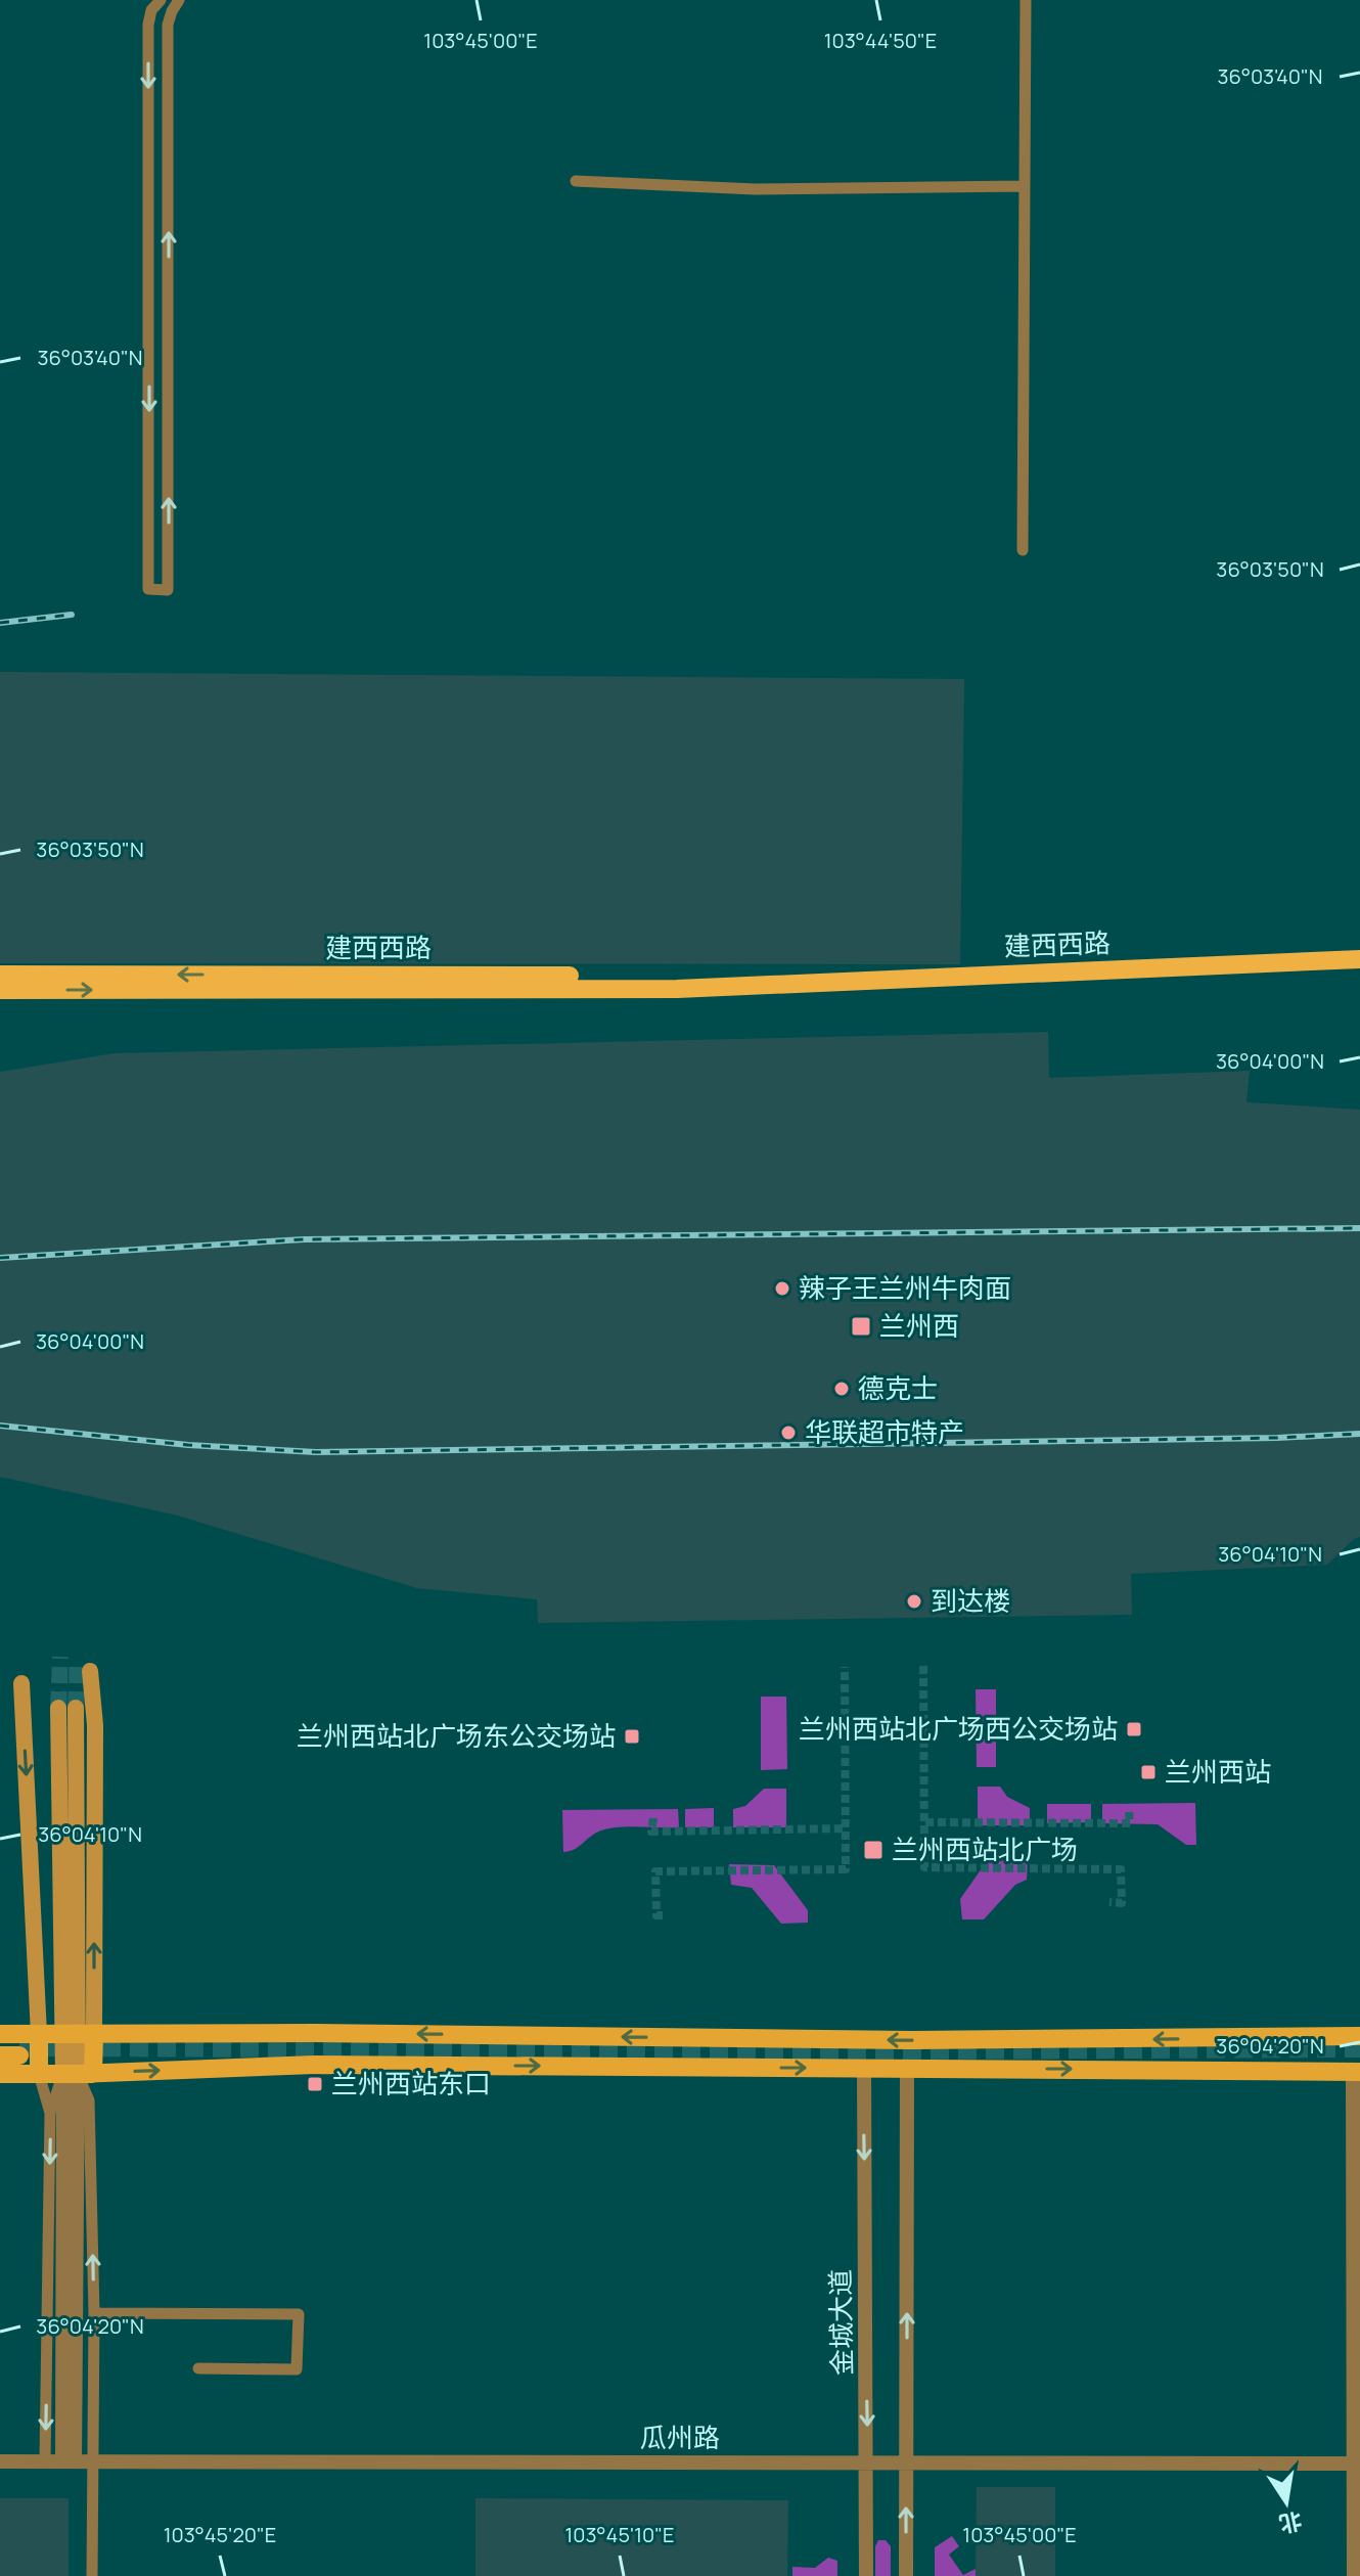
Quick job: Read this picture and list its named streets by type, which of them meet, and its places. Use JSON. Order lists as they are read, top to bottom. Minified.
{"streets":{"highway":["建西西路"],"street":["金城大道","瓜州路"]},"crossings":[["金城大道","瓜州路"]],"places":{"other":["辣子王兰州牛肉面","德克士","华联超市特产","到达楼"],"transit":["兰州西","兰州西站北广场西公交场站","兰州西站北广场东公交场站","兰州西站","兰州西站北广场","兰州西站东口"]},"north":"bottom","coordinates":["103°45'00\"E","103°44'50\"E","36°03'40\"N","36°03'50\"N","36°04'00\"N","36°04'10\"N","36°04'20\"N","103°45'20\"E","103°45'10\"E"]}
